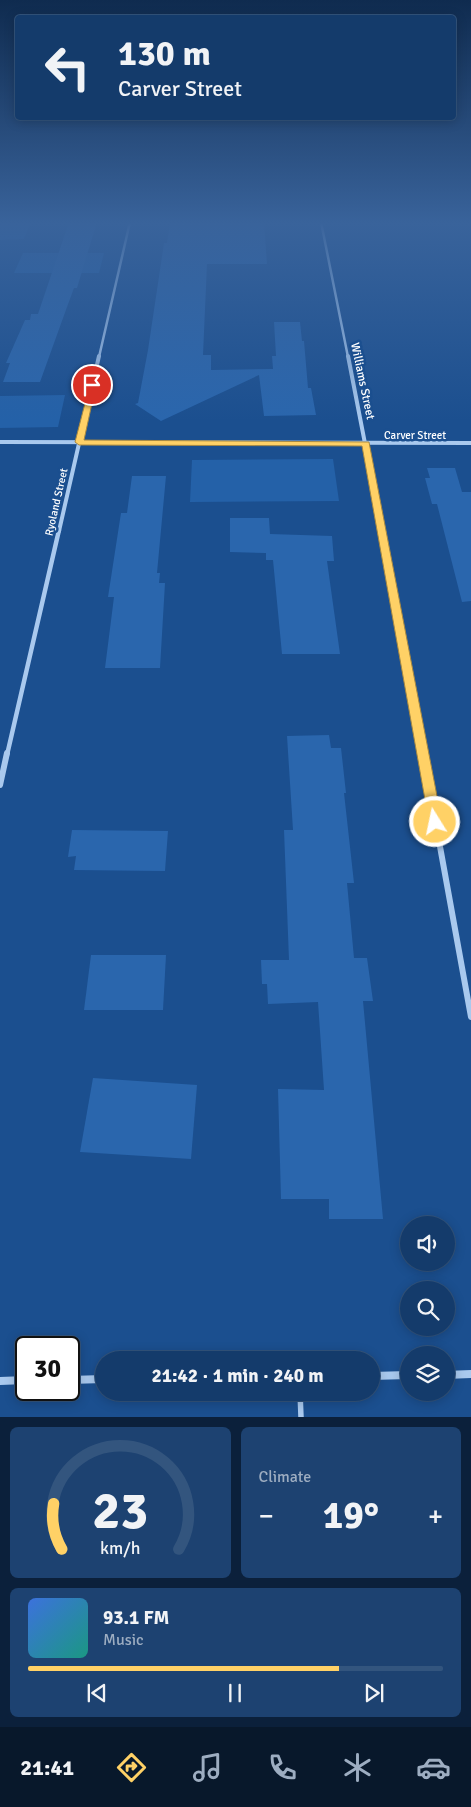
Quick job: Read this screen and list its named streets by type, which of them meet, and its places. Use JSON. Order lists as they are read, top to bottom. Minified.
{"streets":{"street":["Williams Street","Carver Street","Ryoland Street"]},"crossings":[["Williams Street","Carver Street"],["Carver Street","Ryoland Street"]],"page":{"turn":["130 m","Carver Street"],"limit":"30","trip":"21:42 · 1 min · 240 m","tile":"Climate","heat":["−","19°","+"],"song":["93.1 FM","Music"],"tabs":"21:41","gauge":["23","km/h"]}}
